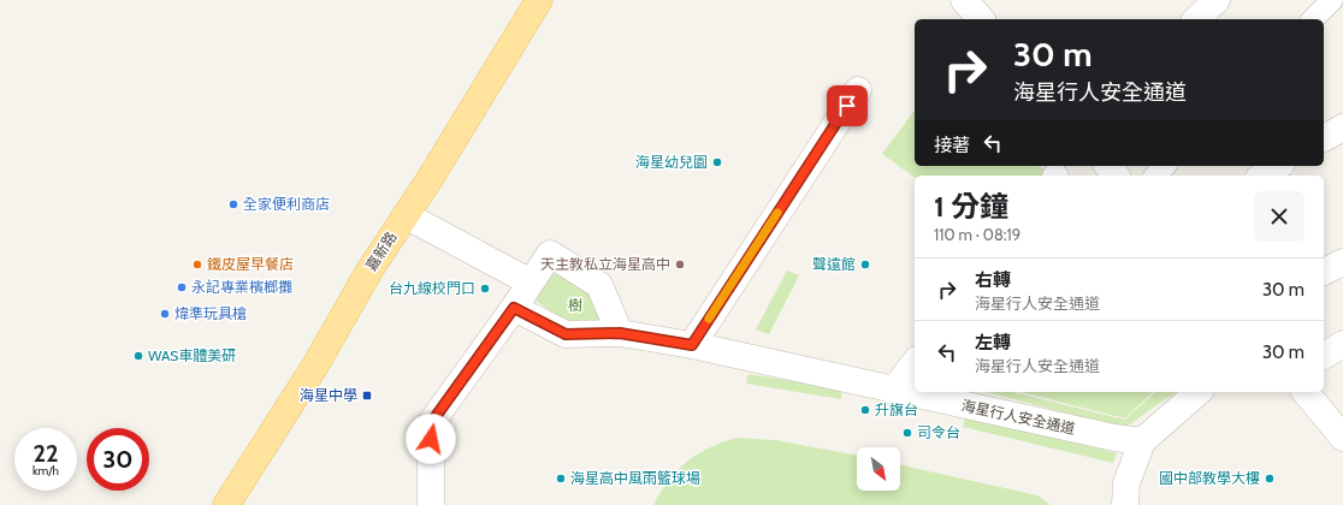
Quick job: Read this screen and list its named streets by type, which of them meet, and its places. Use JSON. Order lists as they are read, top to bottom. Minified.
{"streets":{"main road":["嘉新路"],"street":["海星行人安全通道"]},"parks":["樹"],"places":{"other":["海星幼兒園","全家便利商店","鐵皮屋早餐店","天主教私立海星高中","聲遠館","永記專業檳榔攤","台九線校門口","煒準玩具槍","WAS車體美研","升旗台","司令台","海星高中風雨籃球場","國中部教學大樓"],"transit":["海星中學"]},"north":"bottom right","page":{"turn":["30 m","海星行人安全通道"],"then":"接著","heading":["1 分鐘","110 m · 08:19"],"list":[{"name":"右轉","note":"海星行人安全通道","value":"30 m"},{"name":"左轉","note":"海星行人安全通道","value":"30 m"}],"speed":"22 km/h","limit":"30"}}
